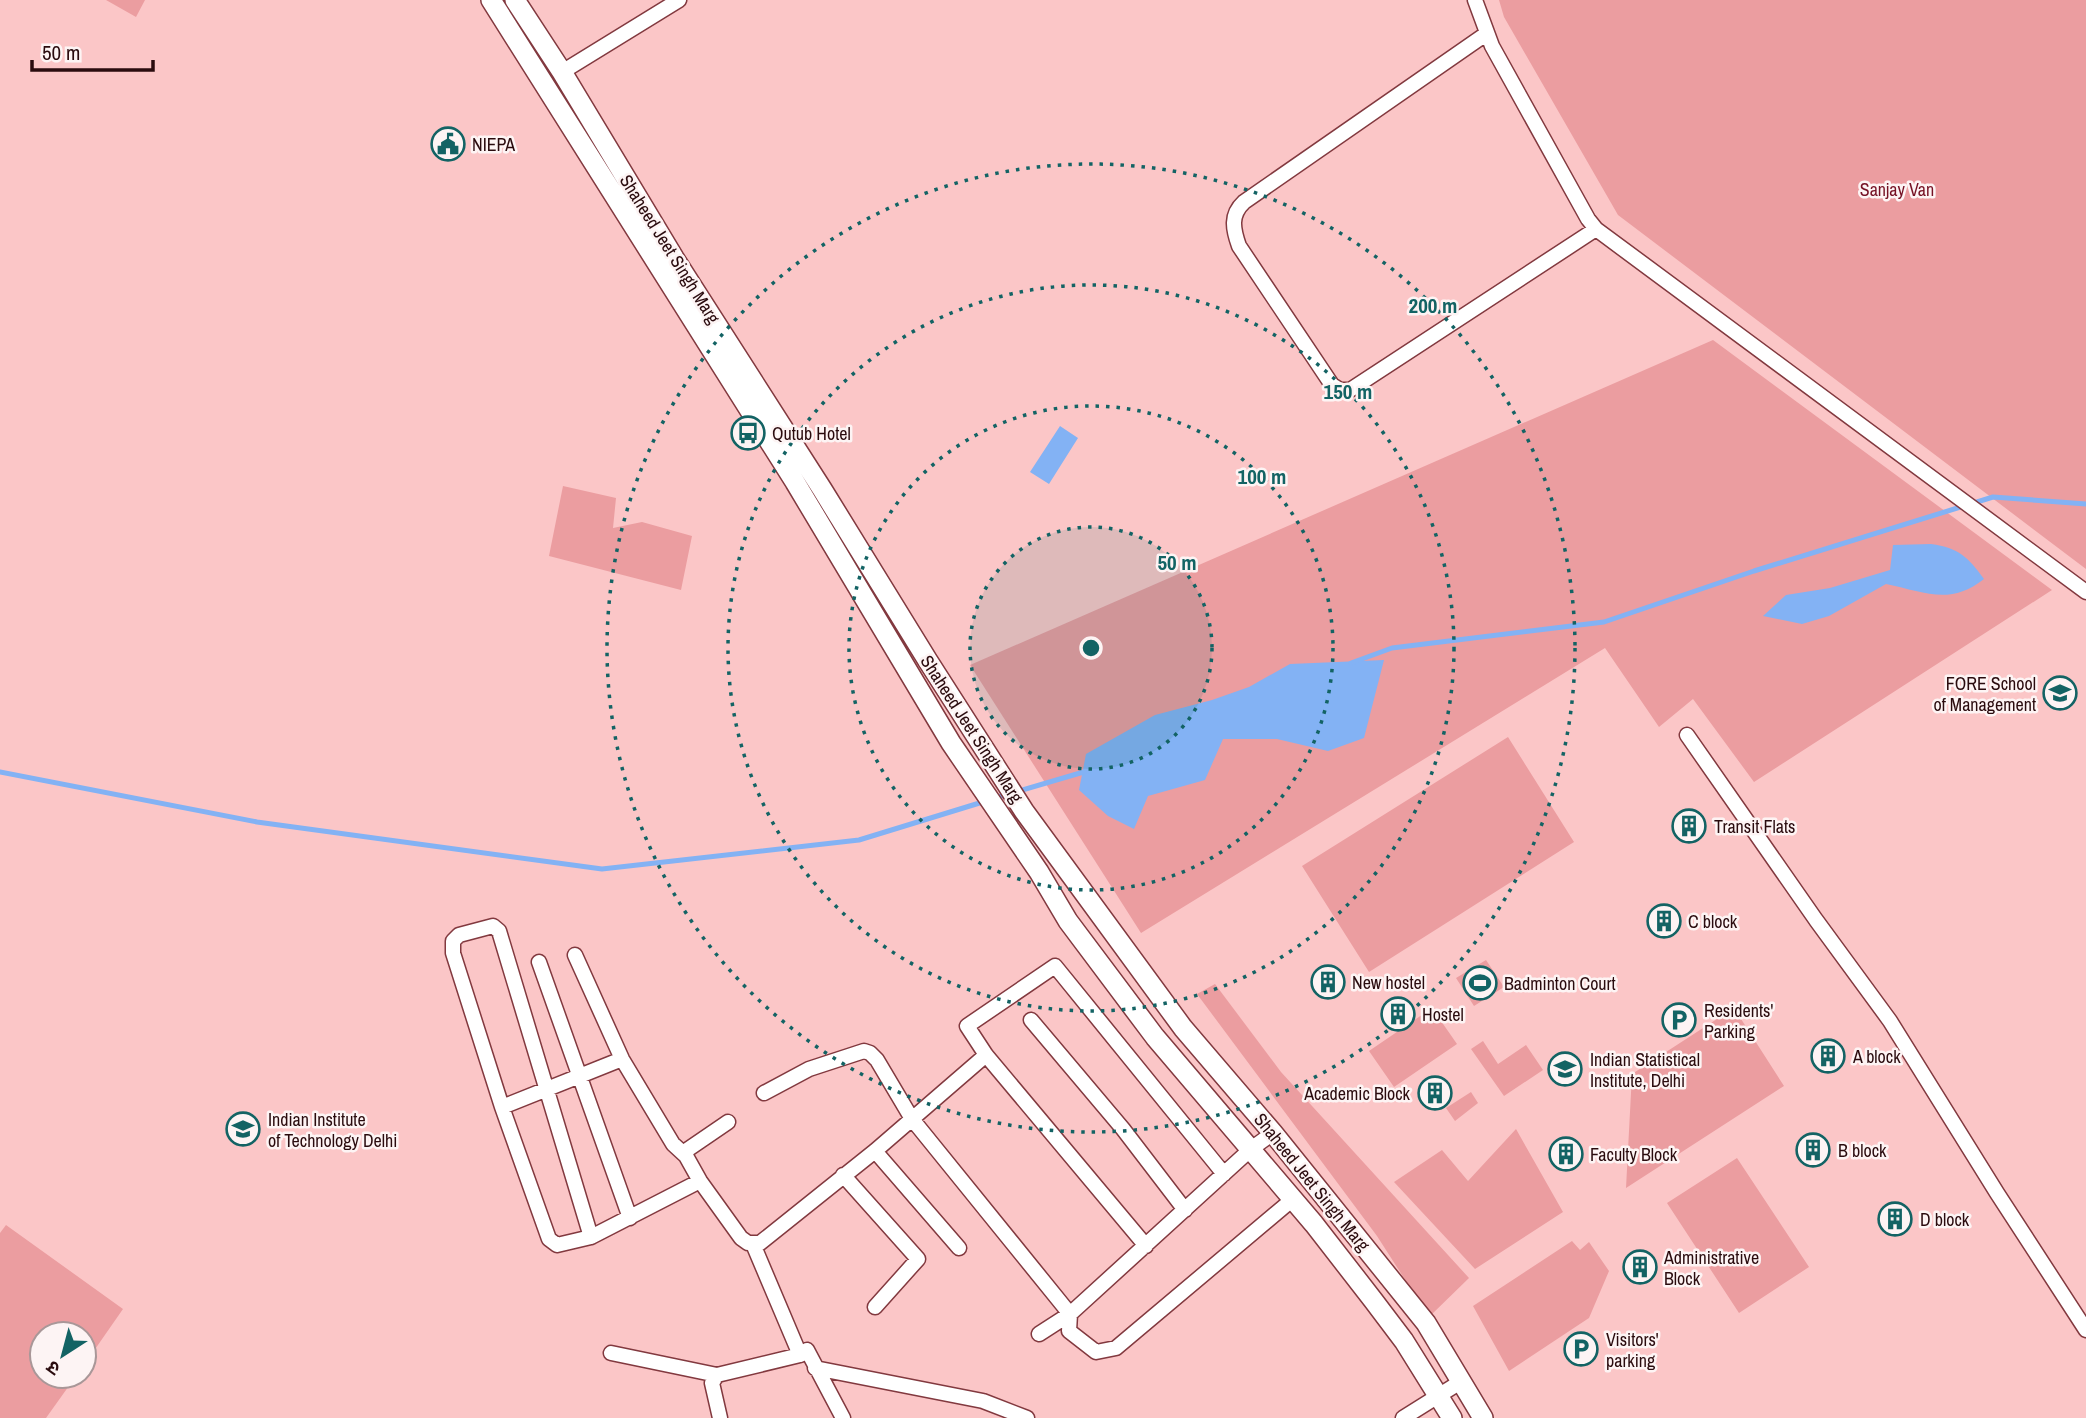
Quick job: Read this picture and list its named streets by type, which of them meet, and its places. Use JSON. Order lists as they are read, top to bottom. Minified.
{"streets":{"main road":["Shaheed Jeet Singh Marg"]},"parks":["Sanjay Van"],"places":{"public building":["NIEPA"],"bus stop":["Qutub Hotel"],"school or university":["FORE School of Management","Indian Statistical Institute, Delhi","Indian Institute of Technology Delhi"],"building":["Transit Flats","C block","New hostel","Hostel","A block","Academic Block","B block","Faculty Block","D block","Administrative Block"],"sports":["Badminton Court"],"parking":["Residents' Parking","Visitors' parking"]},"scale_bar":"50 m","north":"bottom left","rings":["200 m","150 m","100 m","50 m"]}
